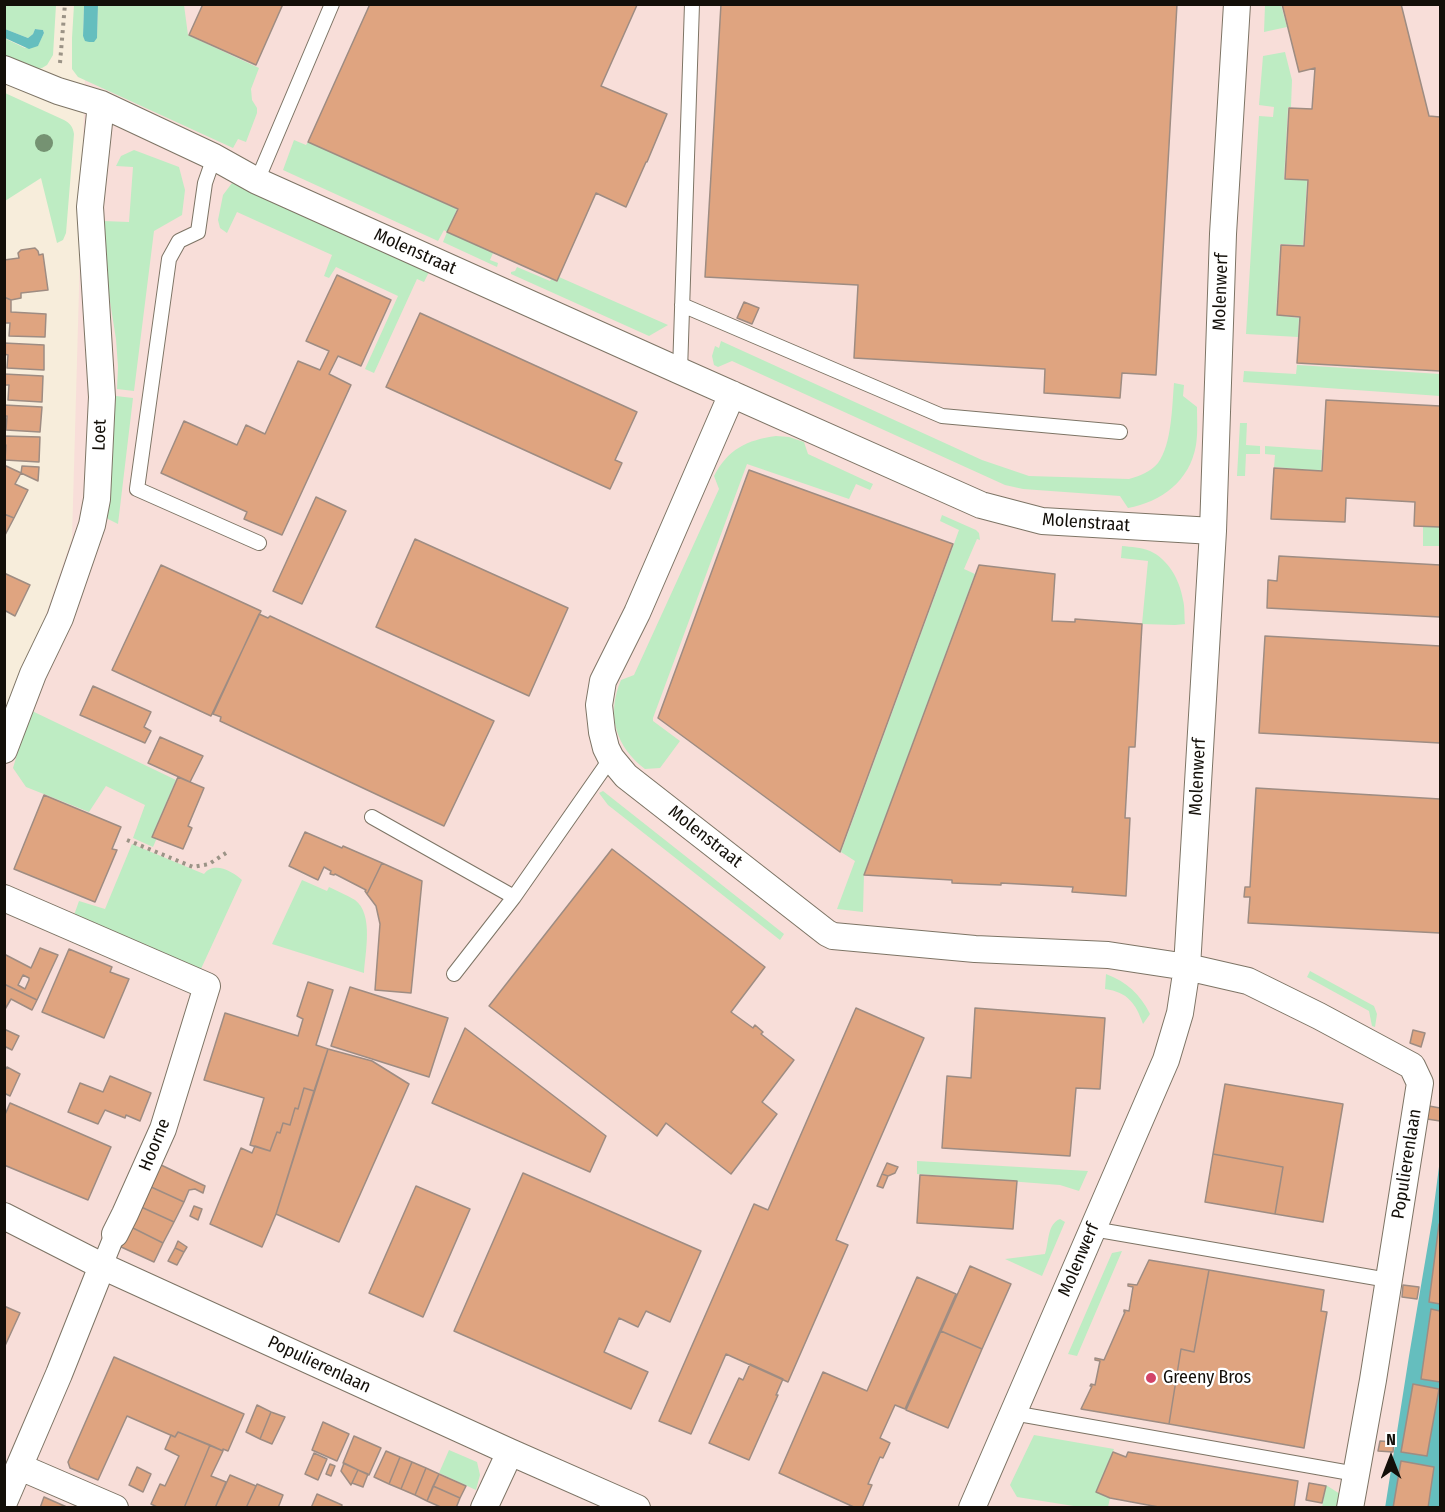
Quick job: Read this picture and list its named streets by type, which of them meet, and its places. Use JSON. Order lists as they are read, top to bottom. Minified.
{"streets":{"street":["Molenstraat","Molenwerf","Loet","Hoorne","Populierenlaan"]},"crossings":[["Molenstraat","Molenwerf"],["Molenstraat","Loet"],["Molenstraat","Populierenlaan"],["Molenwerf","Populierenlaan"],["Hoorne","Populierenlaan"]],"places":["Greeny Bros"],"north":"top"}
